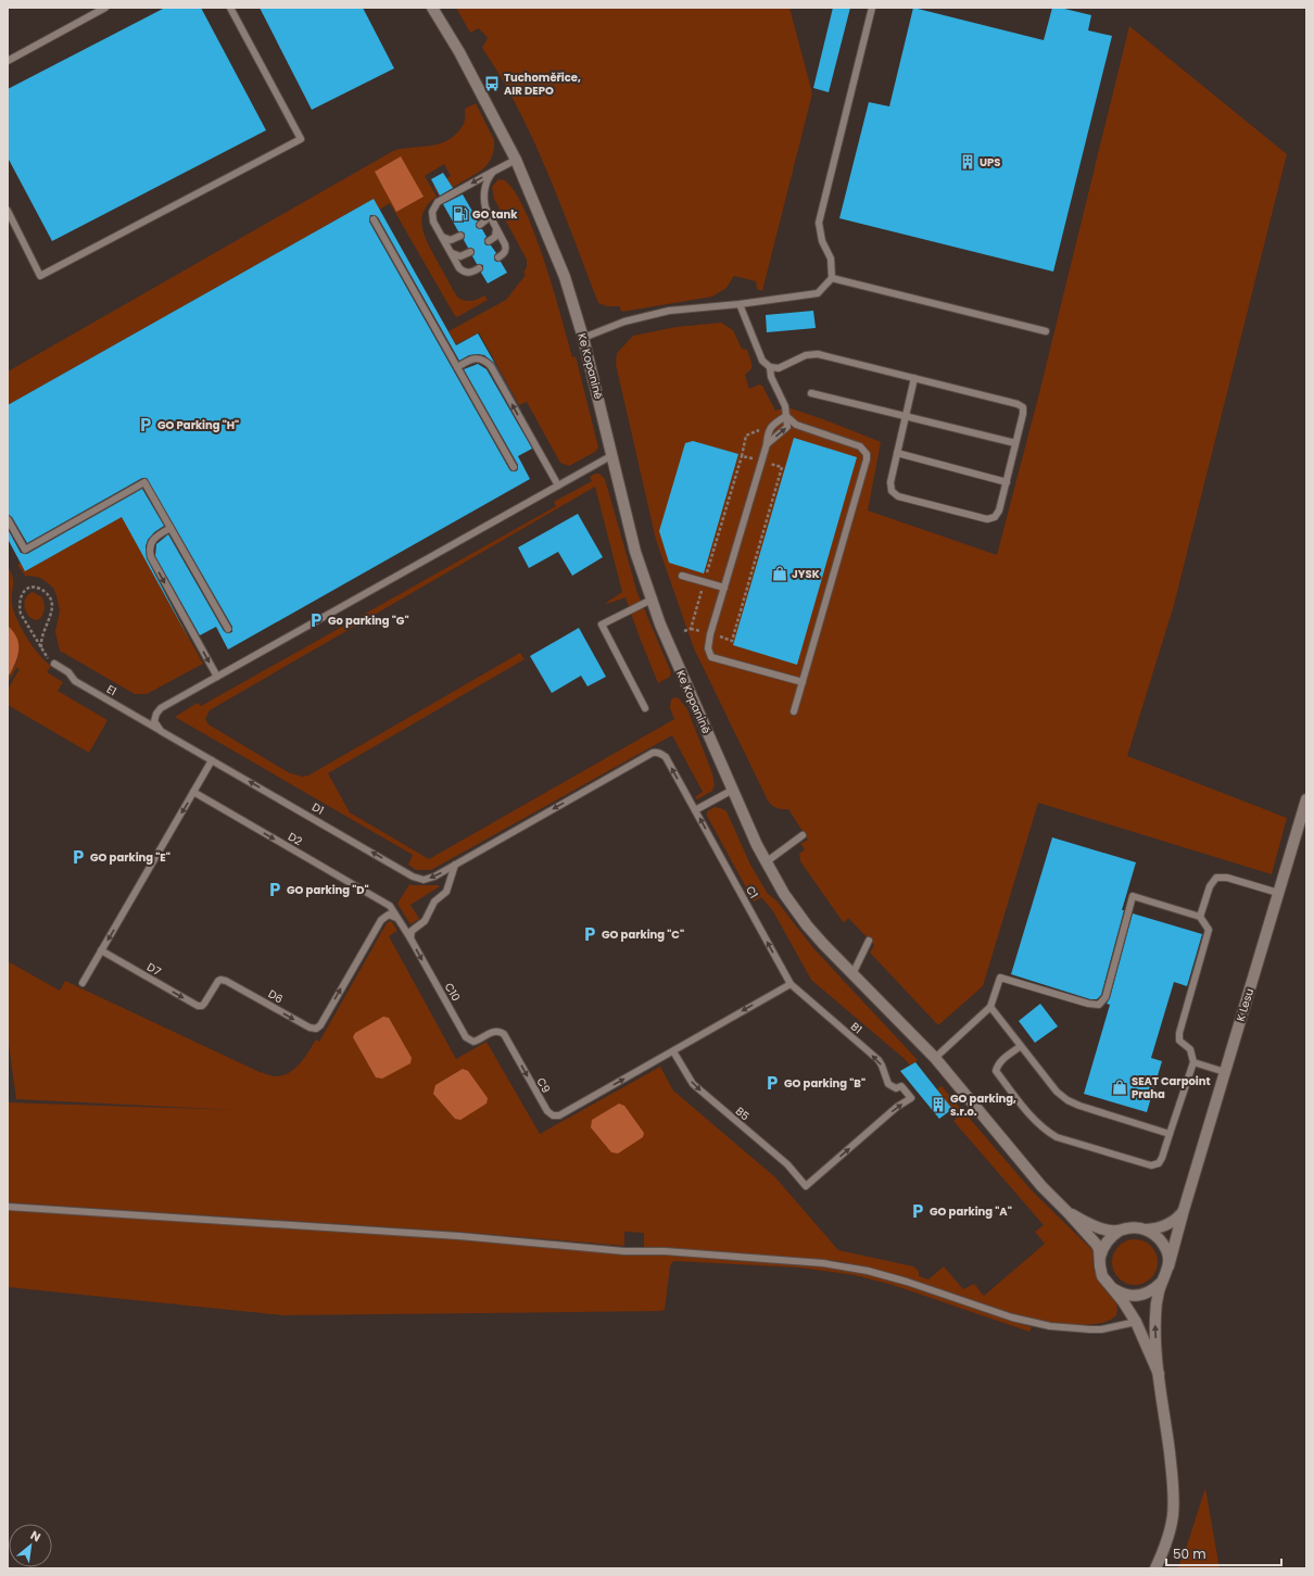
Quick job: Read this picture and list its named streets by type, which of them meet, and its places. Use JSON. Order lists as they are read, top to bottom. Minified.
{"streets":{"street":["Ke Kopanině","K Lesu"],"lane":["E1","D1","D2","C1","D7","C10","D6","B1","C9","B5"]},"crossings":[["E1","D1"],["D1","C1"],["D2","C10"],["C1","B1"],["C1","C9"],["D7","D6"],["C10","D6"],["C10","C9"],["B1","C9"],["B1","B5"],["C9","B5"]],"one_way":["D1","D2","D7","C10","B1"],"places":{"bus stop":["Tuchoměřice, AIR DEPO"],"building":["UPS","GO parking, s.r.o."],"fuel station":["GO tank"],"parking":["GO Parking \"H\"","Go parking \"G\"","GO parking \"E\"","GO parking \"D\"","GO parking \"C\"","GO parking \"B\"","GO parking \"A\""],"shop":["JYSK","SEAT Carpoint Praha"]},"scale_bar":"50 m","north":"top right"}
